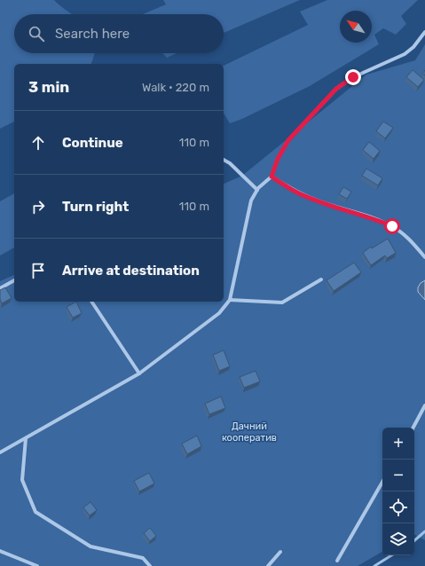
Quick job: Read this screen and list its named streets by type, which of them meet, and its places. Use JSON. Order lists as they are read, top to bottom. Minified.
{"parks":["Дачний кооператив"],"north":"top left","page":{"search":"Search here","heading":["3 min","Walk · 220 m"],"list":[["Continue","110 m"],["Turn right","110 m"],"Arrive at destination"],"map_buttons":["+","−"]}}
